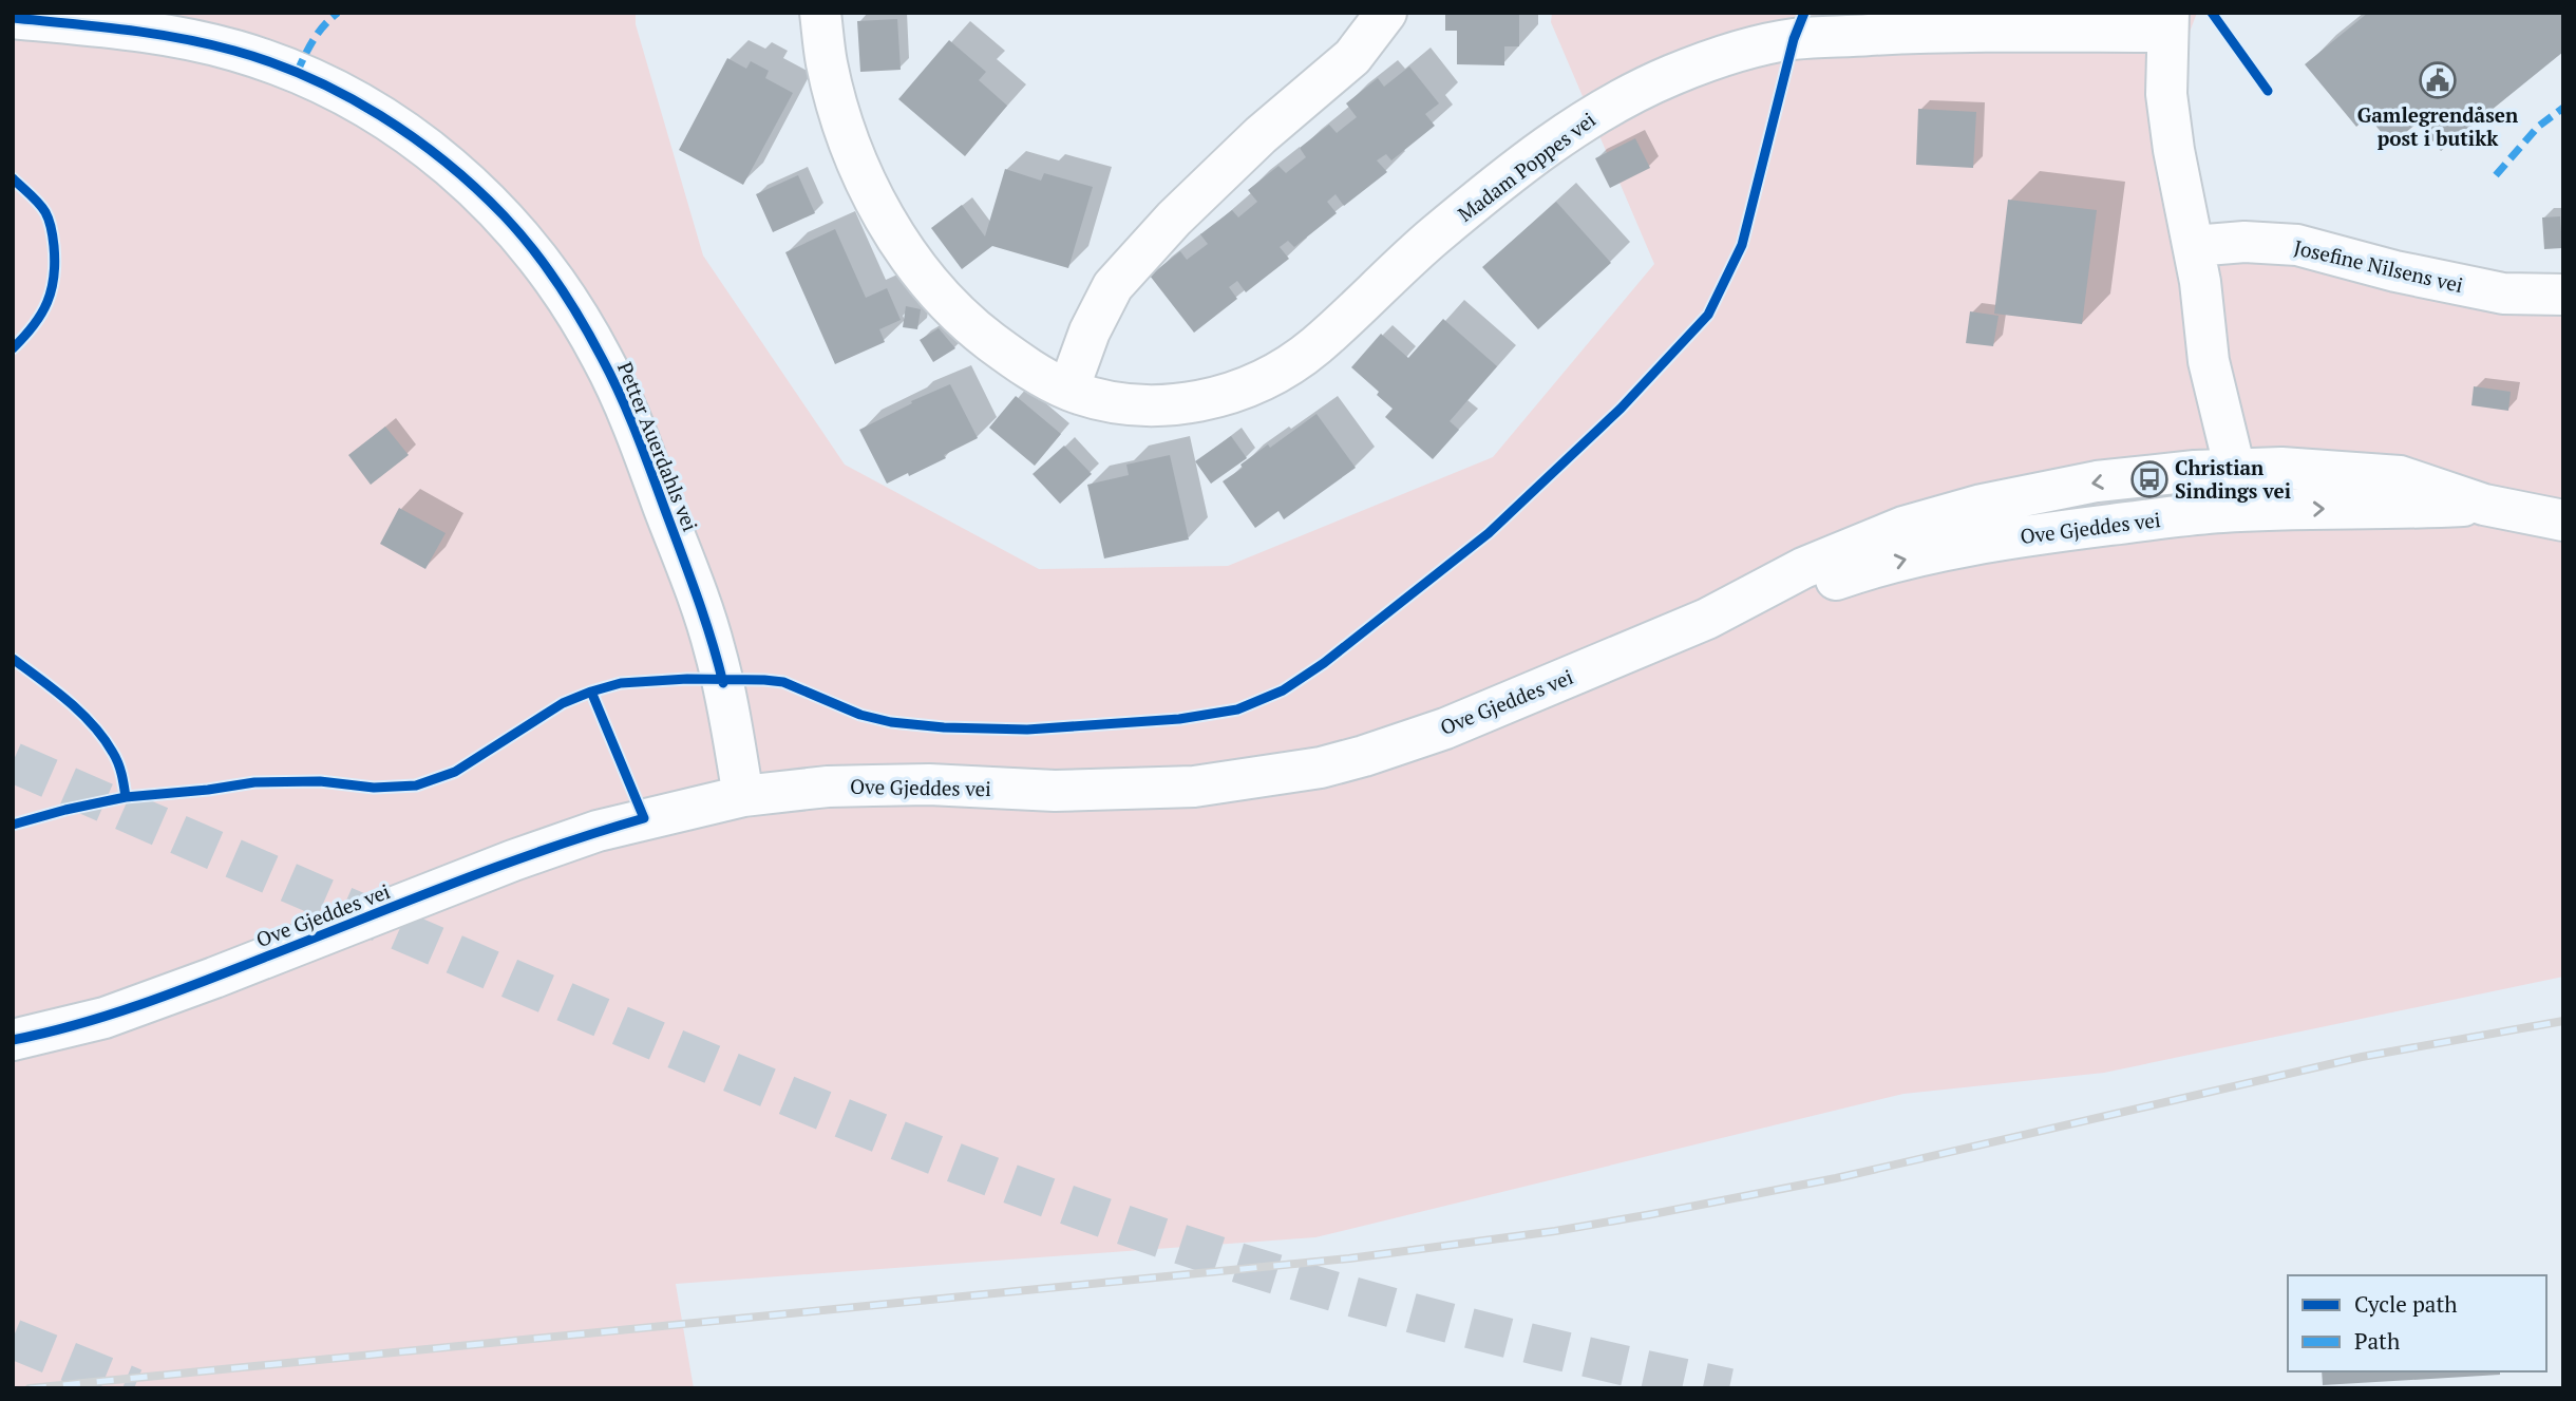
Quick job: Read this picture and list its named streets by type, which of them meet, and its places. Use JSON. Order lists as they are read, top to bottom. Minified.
{"streets":{"street":["Madam Poppes vei","Josefine Nilsens vei","Petter Auerdahls vei","Ove Gjeddes vei"]},"crossings":[["Petter Auerdahls vei","Ove Gjeddes vei"]],"places":{"public building":["Gamlegrendåsen post i butikk"],"bus stop":["Christian Sindings vei"]},"legend":["Cycle path","Path"]}
